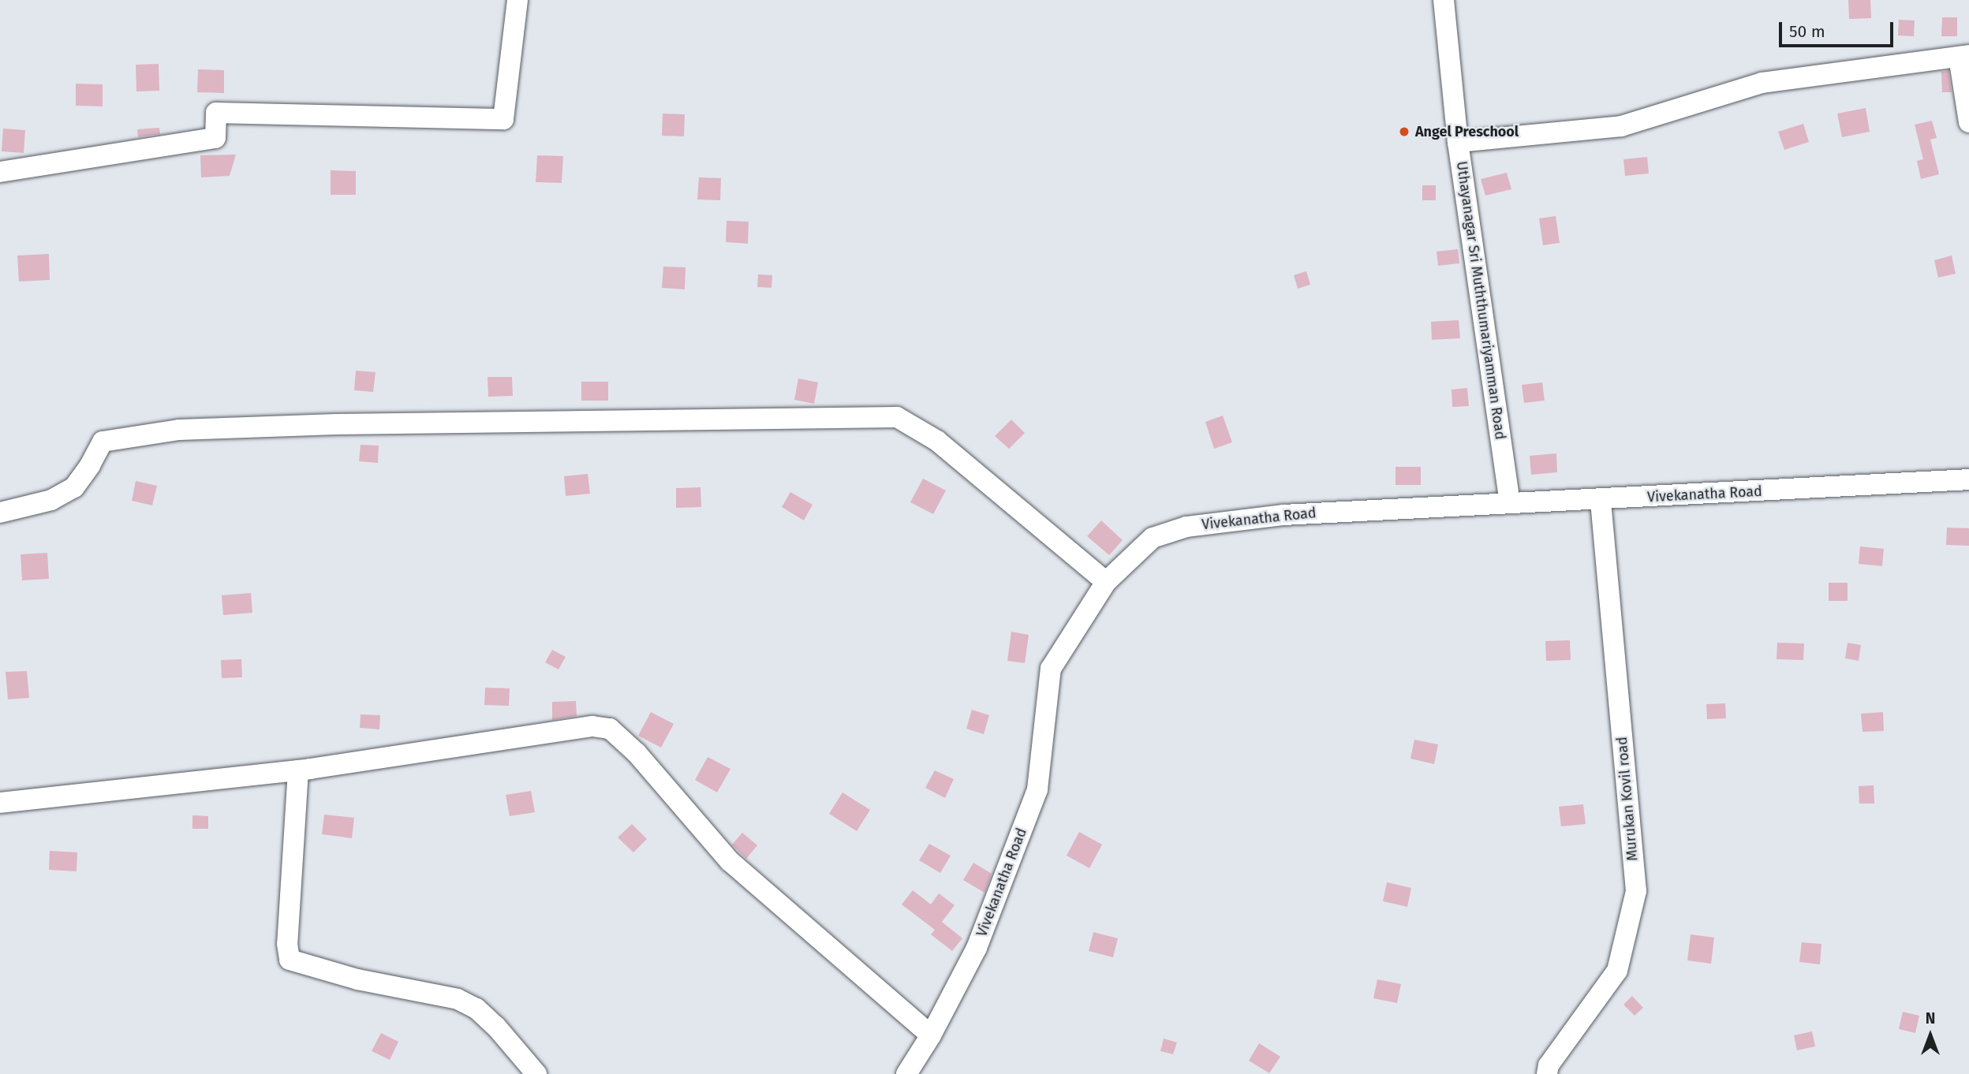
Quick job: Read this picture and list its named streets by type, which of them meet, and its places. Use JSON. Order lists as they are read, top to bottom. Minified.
{"streets":{"street":["Uthayanagar Sri Muththumariyamman Road","Vivekanatha Road","Murukan Kovil road"]},"crossings":[["Uthayanagar Sri Muththumariyamman Road","Vivekanatha Road"],["Vivekanatha Road","Murukan Kovil road"]],"places":["Angel Preschool"],"scale_bar":"50 m","north":"top"}
